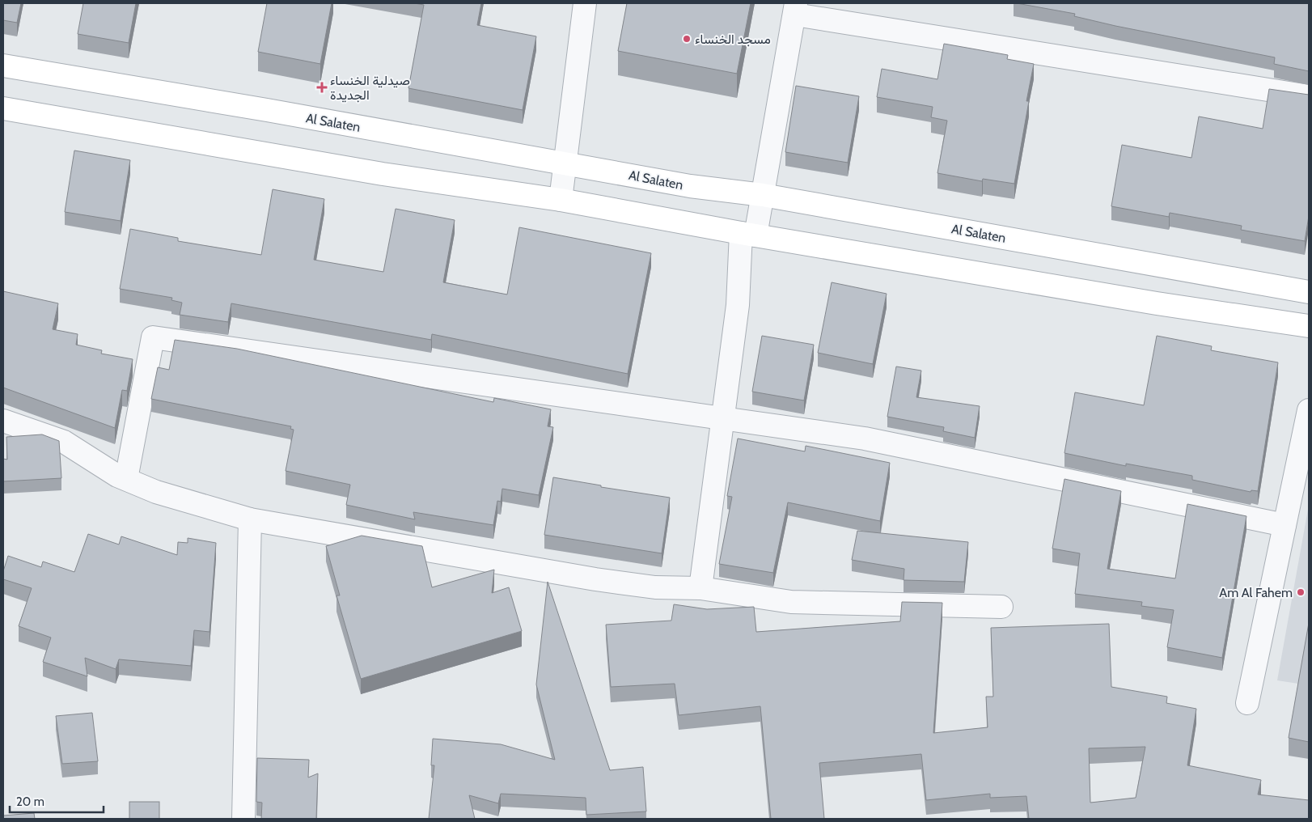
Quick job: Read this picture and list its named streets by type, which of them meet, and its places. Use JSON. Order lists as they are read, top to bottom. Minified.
{"streets":{"main road":["Al Salaten"]},"places":{"other":["مسجد الخنساء","Am Al Fahem"],"health":["صيدلية الخنساء الجديدة"]},"scale_bar":"20 m"}
